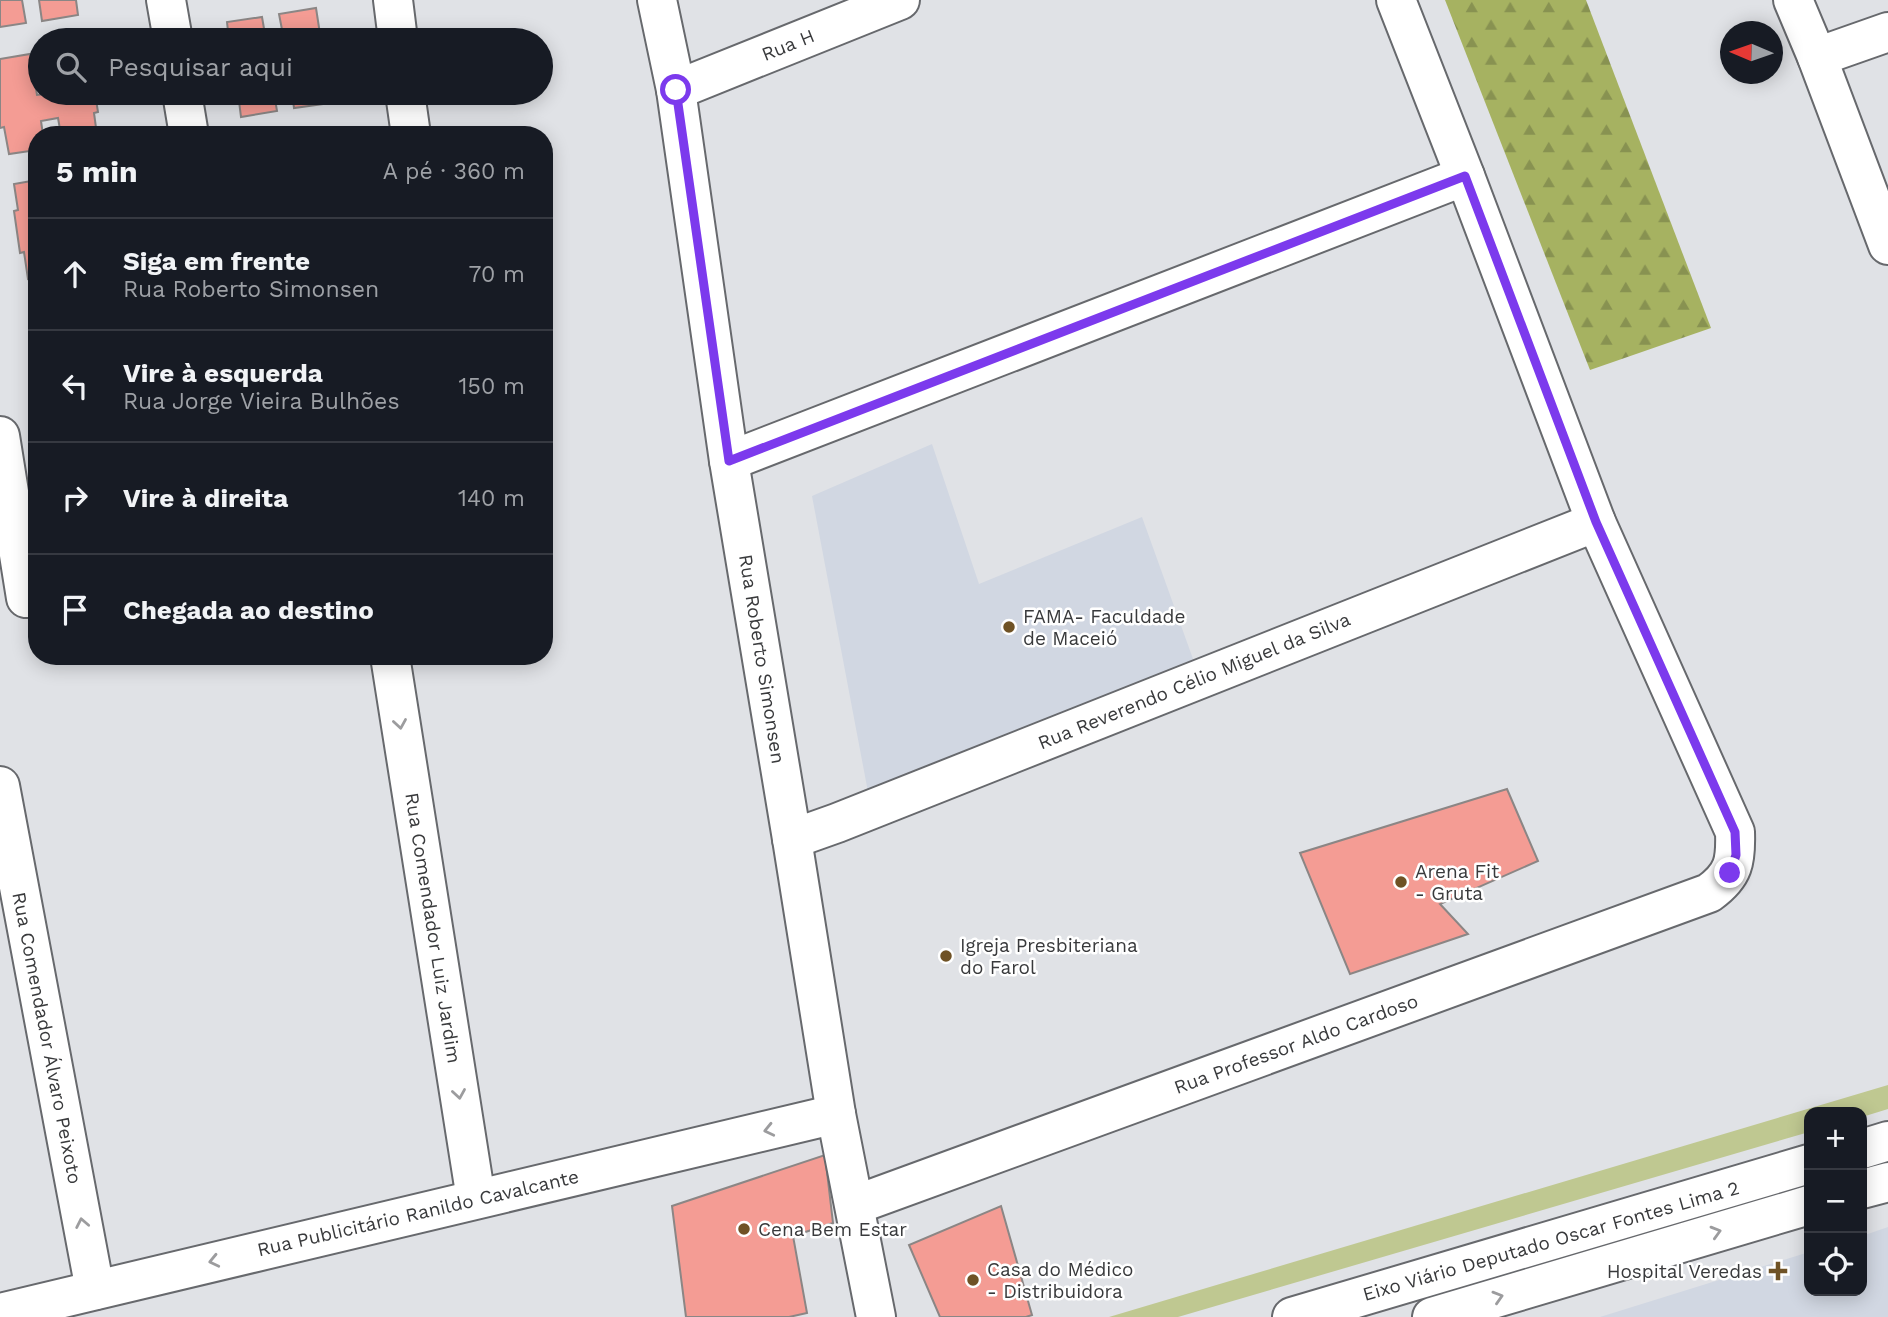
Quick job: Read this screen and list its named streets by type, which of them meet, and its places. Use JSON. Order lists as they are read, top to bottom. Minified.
{"streets":{"street":["Rua H","Rua Roberto Simonsen","Rua Reverendo Célio Miguel da Silva","Rua Comendador Luiz Jardim","Rua Comendador Álvaro Peixoto","Rua Professor Aldo Cardoso","Rua Publicitário Ranildo Cavalcante","Eixo Viário Deputado Oscar Fontes Lima 2"]},"crossings":[["Rua H","Rua Roberto Simonsen"],["Rua Roberto Simonsen","Rua Reverendo Célio Miguel da Silva"],["Rua Roberto Simonsen","Rua Professor Aldo Cardoso"],["Rua Roberto Simonsen","Rua Publicitário Ranildo Cavalcante"],["Rua Reverendo Célio Miguel da Silva","Rua Professor Aldo Cardoso"],["Rua Comendador Luiz Jardim","Rua Publicitário Ranildo Cavalcante"],["Rua Comendador Álvaro Peixoto","Rua Publicitário Ranildo Cavalcante"]],"one_way":["Rua Comendador Luiz Jardim","Rua Comendador Álvaro Peixoto","Rua Publicitário Ranildo Cavalcante"],"places":{"other":["FAMA- Faculdade de Maceió","Arena Fit - Gruta","Igreja Presbiteriana do Farol","Cena Bem Estar","Casa do Médico - Distribuidora"],"health":["Hospital Veredas"]},"north":"left","page":{"search":"Pesquisar aqui","heading":["5 min","A pé · 360 m"],"list":[["Siga em frente","Rua Roberto Simonsen","70 m"],["Vire à esquerda","Rua Jorge Vieira Bulhões","150 m"],["Vire à direita","140 m"],"Chegada ao destino"],"map_buttons":["+","−"]}}
